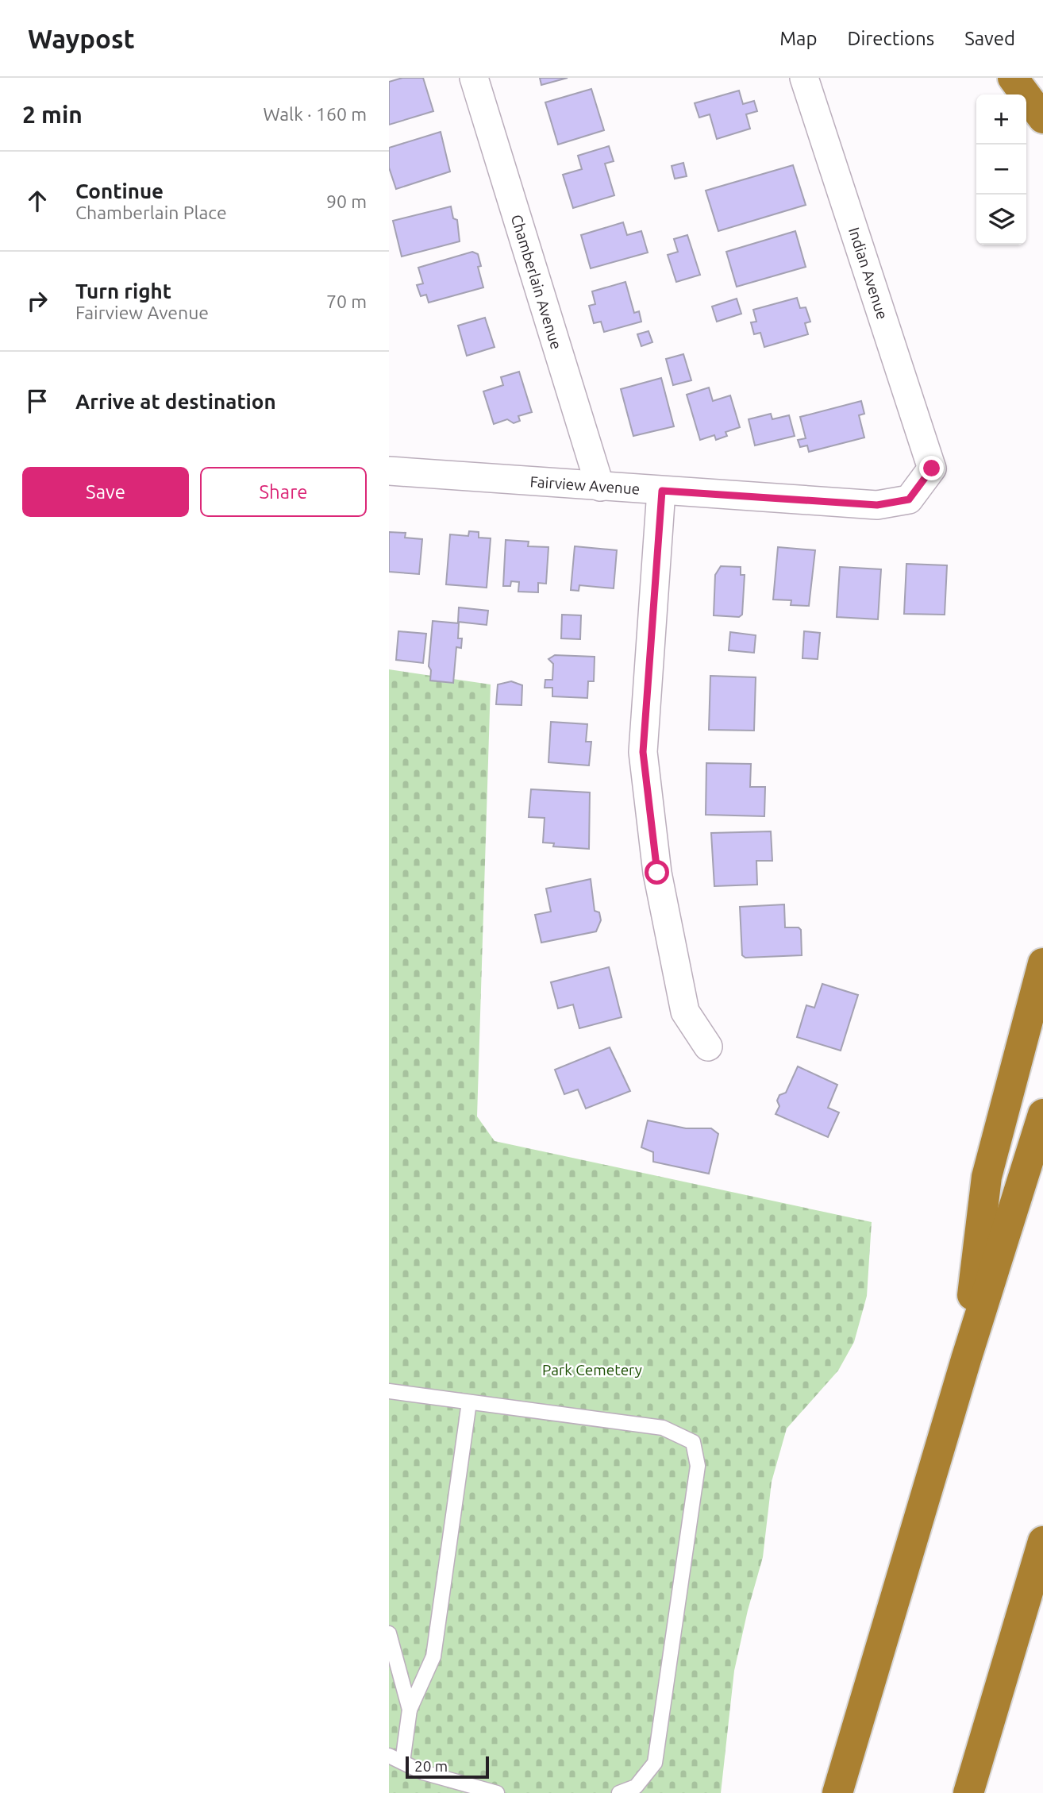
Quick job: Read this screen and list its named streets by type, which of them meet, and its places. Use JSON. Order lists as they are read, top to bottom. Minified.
{"streets":{"street":["Indian Avenue","Chamberlain Avenue","Fairview Avenue"]},"crossings":[["Indian Avenue","Fairview Avenue"],["Chamberlain Avenue","Fairview Avenue"]],"parks":["Park Cemetery"],"scale_bar":"20 m","page":{"header":"Waypost","nav":["Map","Directions","Saved"],"heading":["2 min","Walk · 160 m"],"map_buttons":["+","−"],"list":[["Continue","Chamberlain Place","90 m"],["Turn right","Fairview Avenue","70 m"],"Arrive at destination"],"buttons":["Save","Share"],"scale":"20 m"}}
